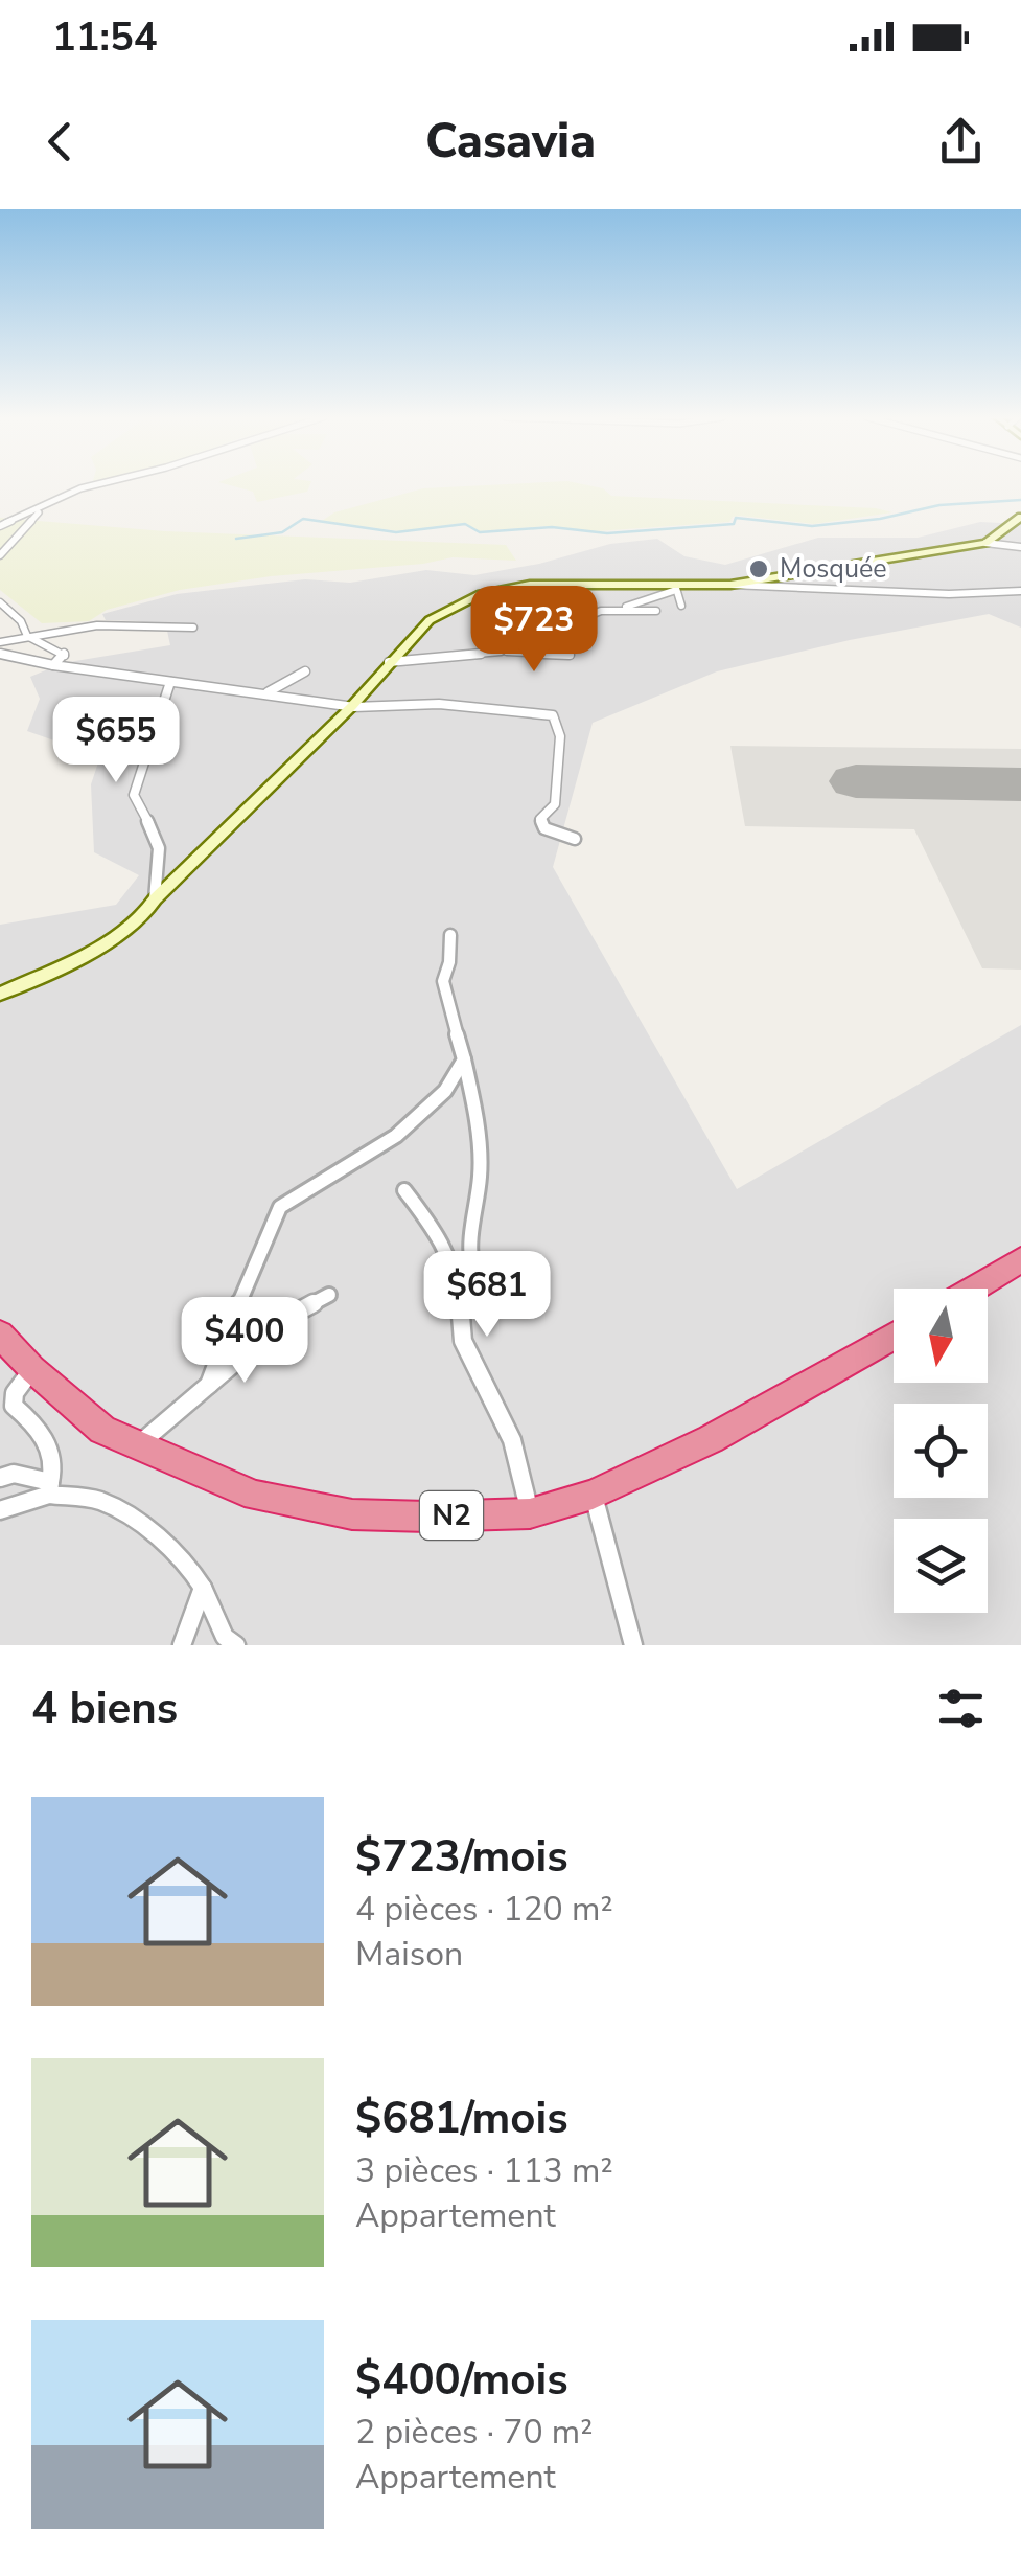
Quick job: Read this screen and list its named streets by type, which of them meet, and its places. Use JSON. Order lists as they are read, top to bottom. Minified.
{"streets":{"highway":["N2"]},"places":["Mosquée"],"north":"bottom","page":{"status":"11:54","header":"Casavia","price":["$723","$655","$681","$400"],"heading":"4 biens","list":[{"name":"$723/mois","note":"4 pièces · 120 m² · Maison"},{"name":"$681/mois","note":"3 pièces · 113 m² · Appartement"},{"name":"$400/mois","note":"2 pièces · 70 m² · Appartement"}]}}
